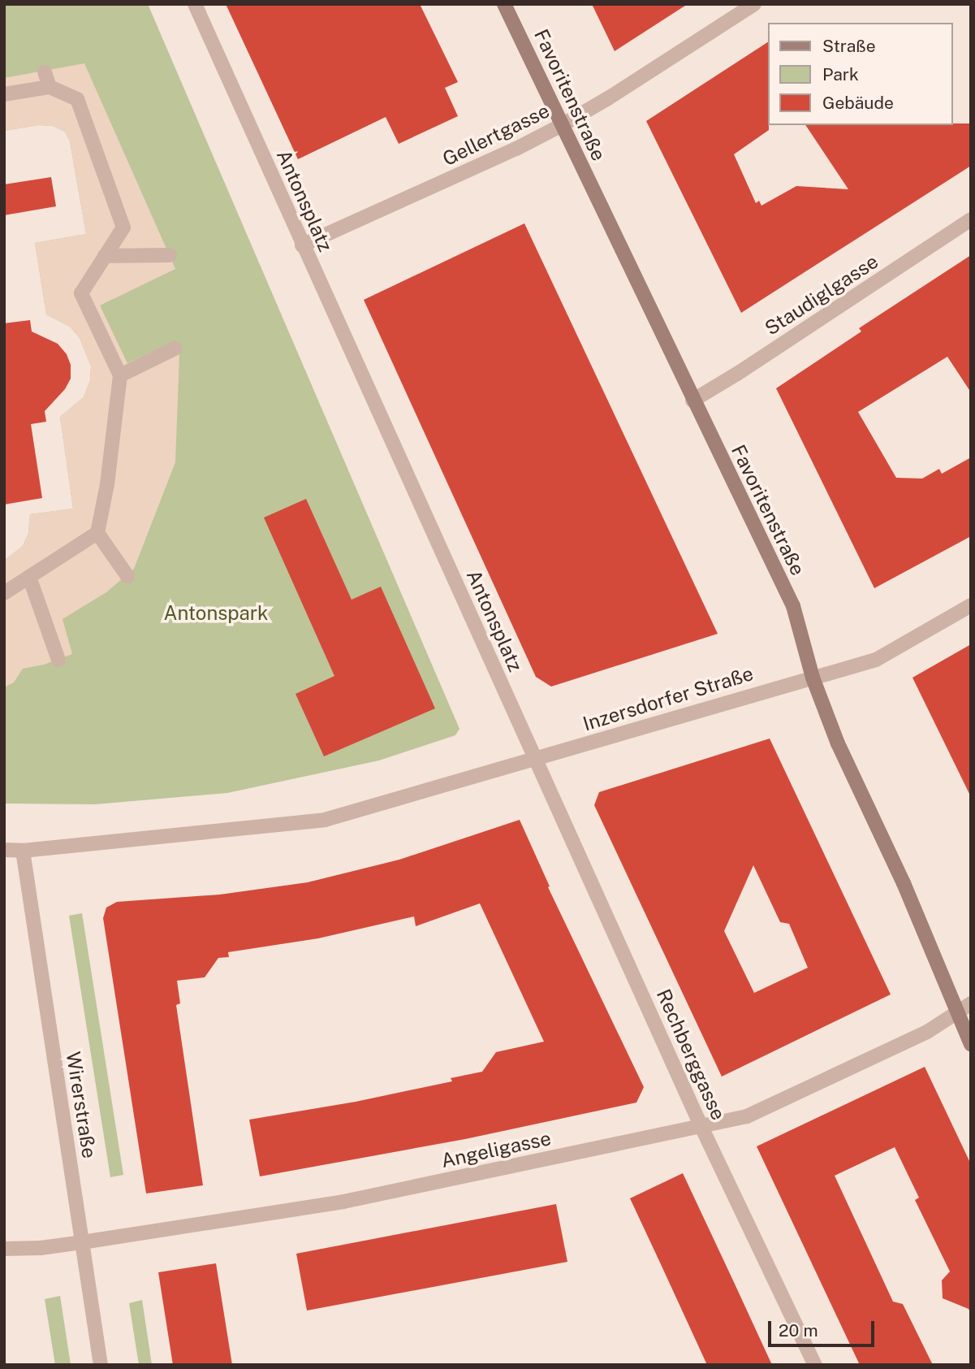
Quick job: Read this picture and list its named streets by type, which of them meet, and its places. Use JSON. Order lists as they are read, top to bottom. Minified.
{"streets":{"main road":["Favoritenstraße"],"street":["Gellertgasse","Antonsplatz","Staudiglgasse","Inzersdorfer Straße","Rechberggasse","Wirerstraße","Angeligasse"]},"crossings":[["Favoritenstraße","Gellertgasse"],["Favoritenstraße","Staudiglgasse"],["Favoritenstraße","Inzersdorfer Straße"],["Favoritenstraße","Angeligasse"],["Gellertgasse","Antonsplatz"],["Antonsplatz","Inzersdorfer Straße"],["Antonsplatz","Rechberggasse"],["Inzersdorfer Straße","Rechberggasse"],["Rechberggasse","Angeligasse"],["Wirerstraße","Angeligasse"]],"parks":["Antonspark"],"legend":["Straße","Park","Gebäude"],"scale_bar":"20 m"}
